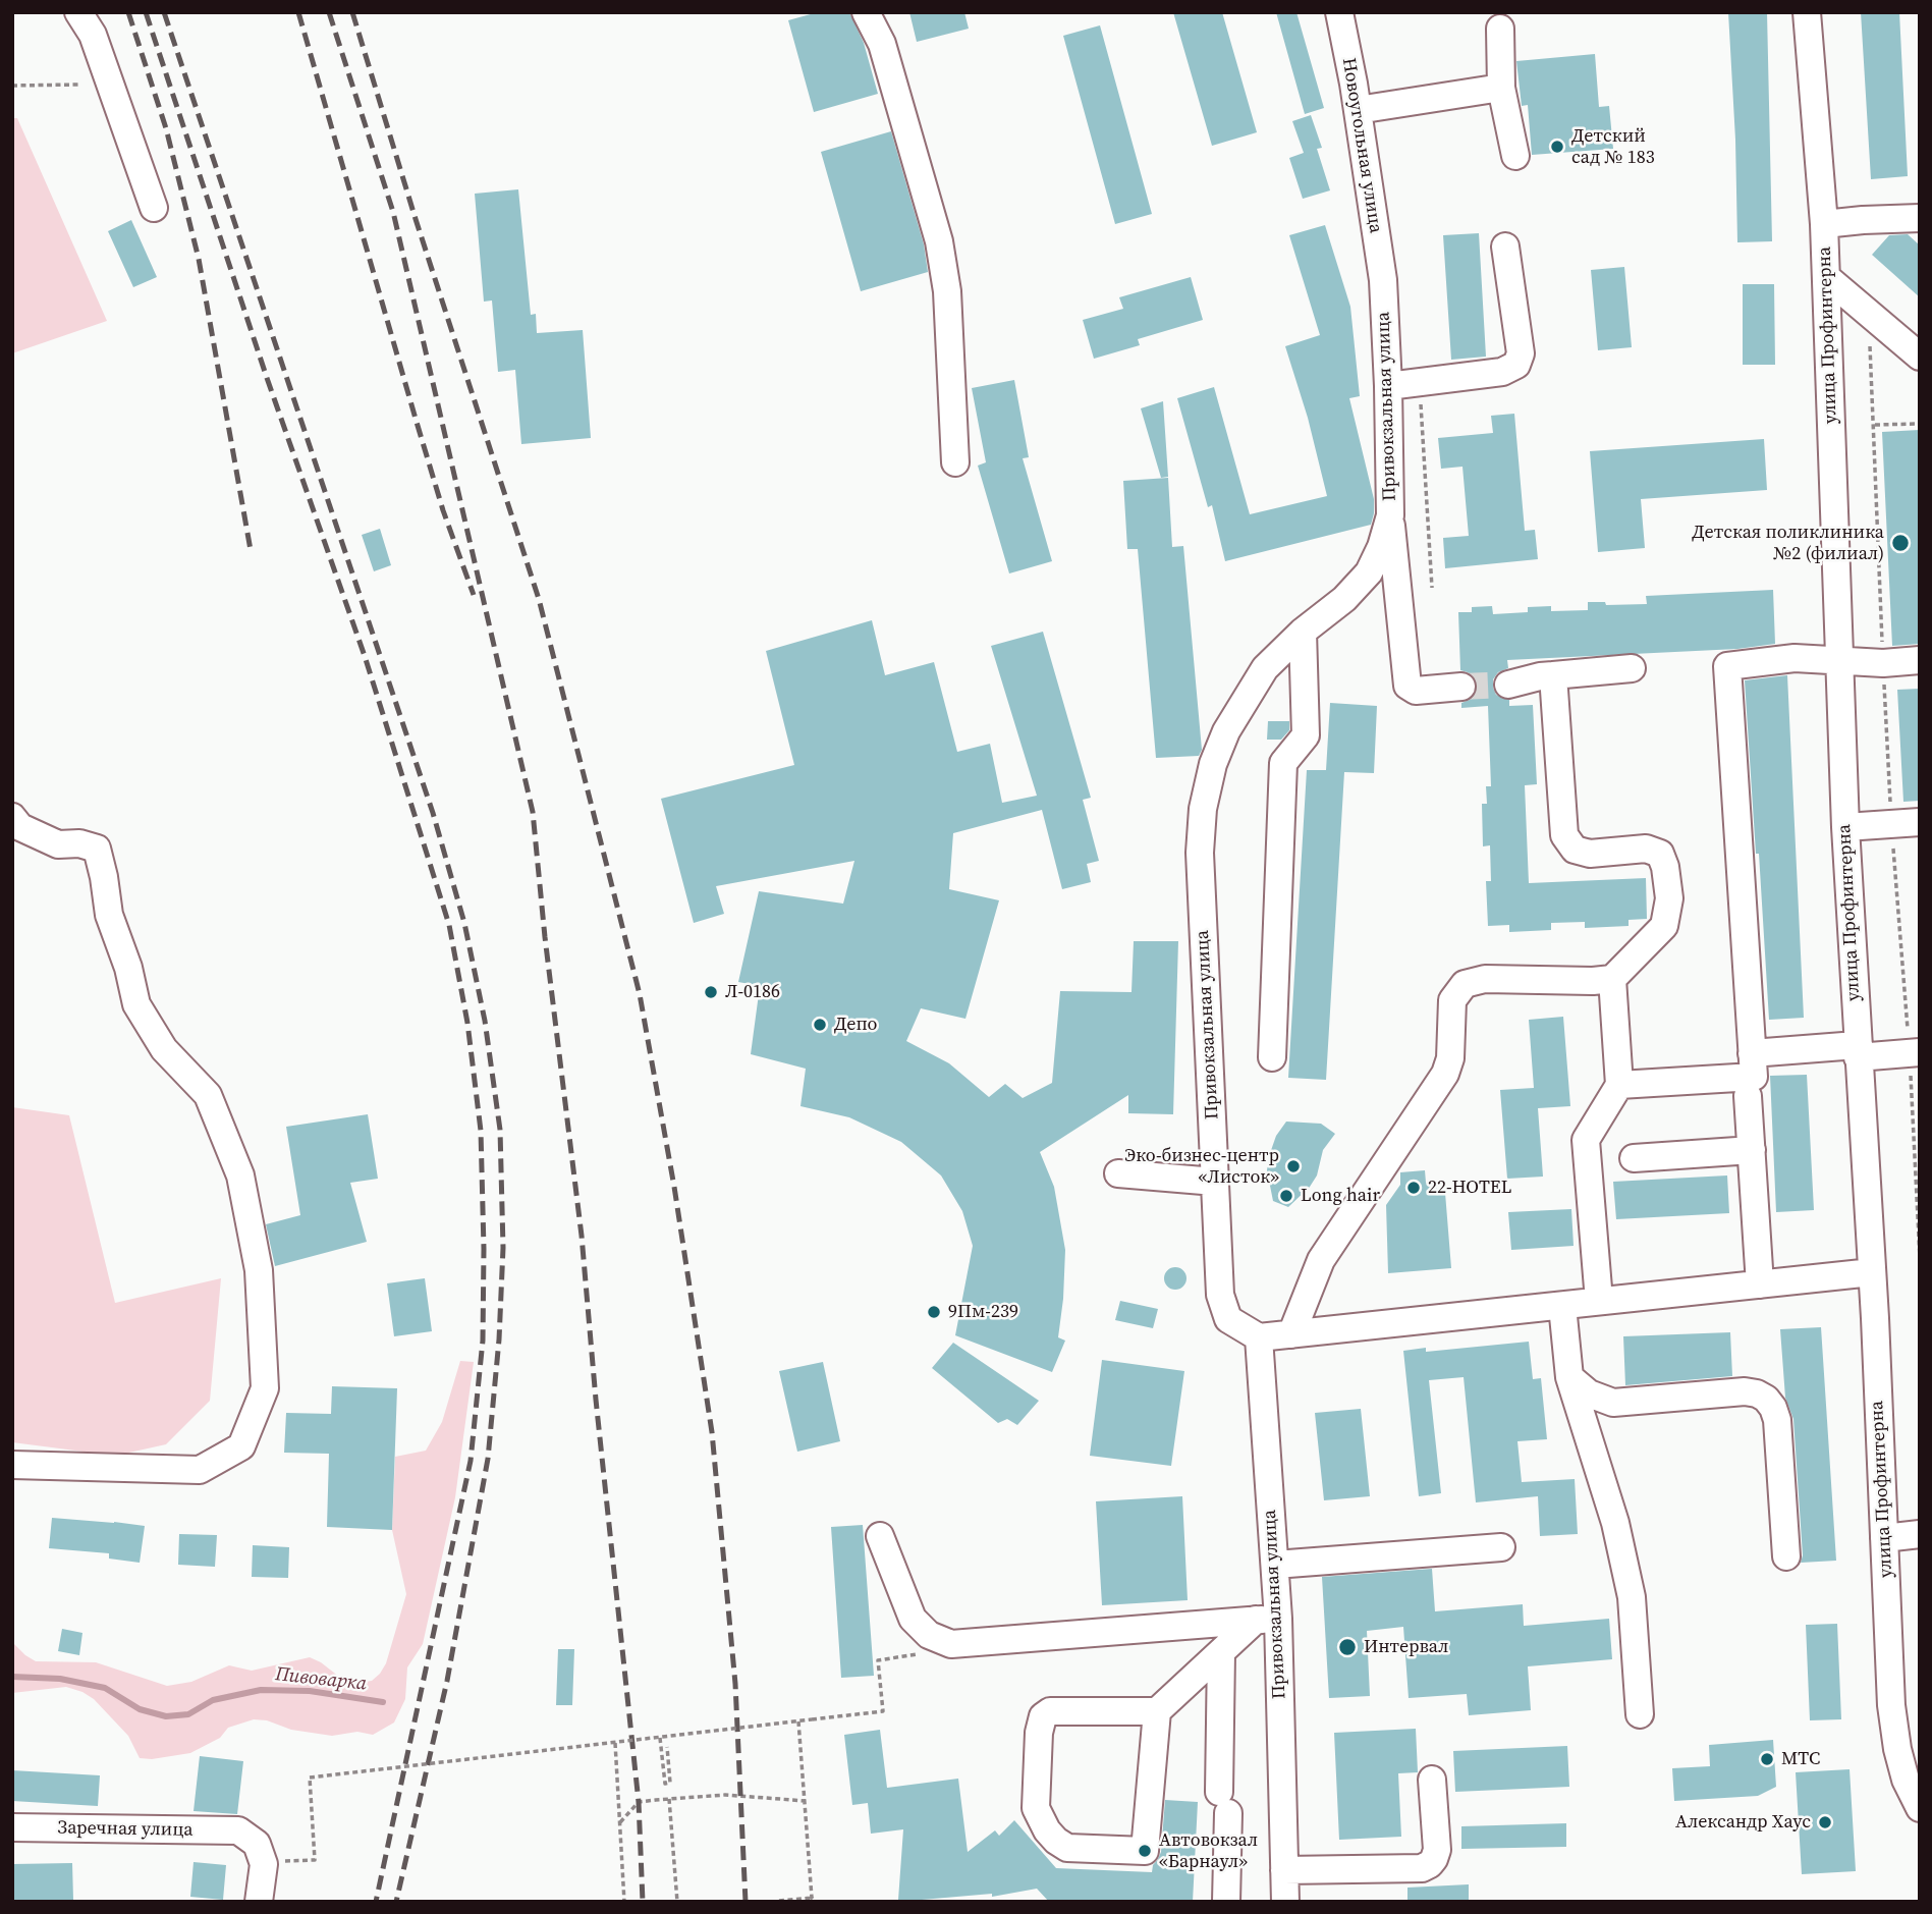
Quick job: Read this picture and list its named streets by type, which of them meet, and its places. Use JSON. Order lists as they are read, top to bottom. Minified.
{"streets":{"street":["Новоугольная улица","улица Профинтерна","Привокзальная улица","Заречная улица"]},"crossings":[["Новоугольная улица","Привокзальная улица"]],"water":["Пивоварка"],"places":["Детский сад № 183","Детская поликлиника №2 (филиал)","Л-0186","Депо","Эко-бизнес-центр «Листок»","22-HOTEL","Long hair","9Пм-239","Интервал","МТС","Александр Хаус","Автовокзал «Барнаул»"]}
